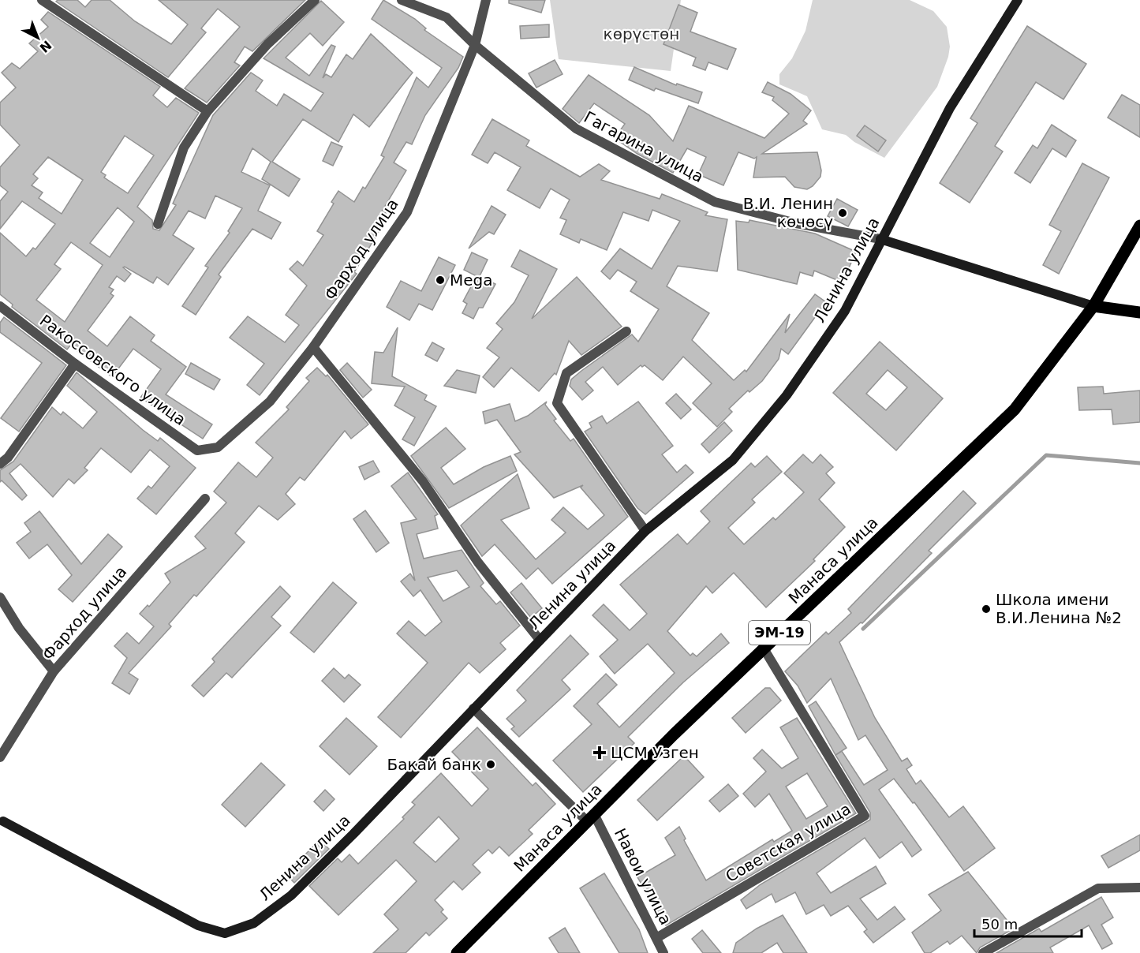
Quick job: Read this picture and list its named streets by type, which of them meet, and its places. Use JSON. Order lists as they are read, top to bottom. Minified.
{"streets":{"main road":["Манаса улица","ЭМ-19"],"street":["Гагарина улица","Фарход улица","Ленина улица","Ракоссовского улица","Советская улица","Навои улица"]},"crossings":[["Гагарина улица","Фарход улица"],["Гагарина улица","Ленина улица"],["Фарход улица","Ракоссовского улица"],["Ленина улица","Навои улица"],["Манаса улица","Советская улица"],["Манаса улица","Навои улица"],["Советская улица","Навои улица"]],"parks":["көрүстөн"],"places":{"other":["В.И. Ленин көчөсү","Mega","Школа имени В.И.Ленина №2","Бакай банк"],"health":["ЦСМ Узген"]},"scale_bar":"50 m","north":"bottom right"}
